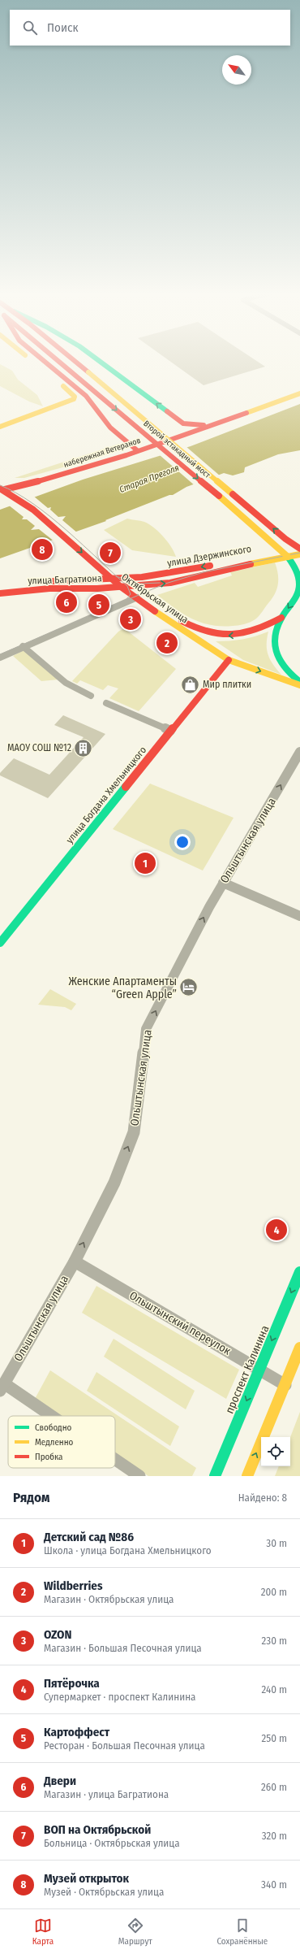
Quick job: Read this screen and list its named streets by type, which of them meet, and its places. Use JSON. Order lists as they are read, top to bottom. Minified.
{"streets":{"main road":["Второй эстакадный мост","набережная Ветеранов","улица Дзержинского","улица Багратиона","Октябрьская улица","улица Богдана Хмельницкого","проспект Калинина"],"street":["Ольштынская улица","Ольштынский переулок"]},"crossings":[["Второй эстакадный мост","улица Дзержинского"],["Второй эстакадный мост","улица Багратиона"],["Второй эстакадный мост","Октябрьская улица"],["набережная Ветеранов","Октябрьская улица"],["улица Дзержинского","улица Багратиона"],["улица Дзержинского","Октябрьская улица"],["улица Багратиона","Октябрьская улица"],["Октябрьская улица","улица Богдана Хмельницкого"],["Ольштынская улица","Ольштынский переулок"],["Ольштынский переулок","проспект Калинина"]],"one_way":["Ольштынская улица"],"water":["Старая Преголя"],"places":{"shop":["Мир плитки"],"building":["МАОУ СОШ №12"],"hotel":["Женские Апартаменты “Green Apple”"]},"legend":["Свободно","Медленно","Пробка"],"north":"top left","page":{"search":"Поиск","pins":["8","7","6","5","3","2","1","4"],"heading":["Рядом","Найдено: 8"],"list":[{"mark":"1","name":"Детский сад №86","note":"Школа · улица Богдана Хмельницкого","value":"30 m"},{"mark":"2","name":"Wildberries","note":"Магазин · Октябрьская улица","value":"200 m"},{"mark":"3","name":"OZON","note":"Магазин · Большая Песочная улица","value":"230 m"},{"mark":"4","name":"Пятёрочка","note":"Супермаркет · проспект Калинина","value":"240 m"},{"mark":"5","name":"Картоффест","note":"Ресторан · Большая Песочная улица","value":"250 m"},{"mark":"6","name":"Двери","note":"Магазин · улица Багратиона","value":"260 m"},{"mark":"7","name":"ВОП на Октябрьской","note":"Больница · Октябрьская улица","value":"320 m"},{"mark":"8","name":"Музей открыток","note":"Музей · Октябрьская улица","value":"340 m"}],"nav":["Карта","Маршрут","Сохранённые"]}}
